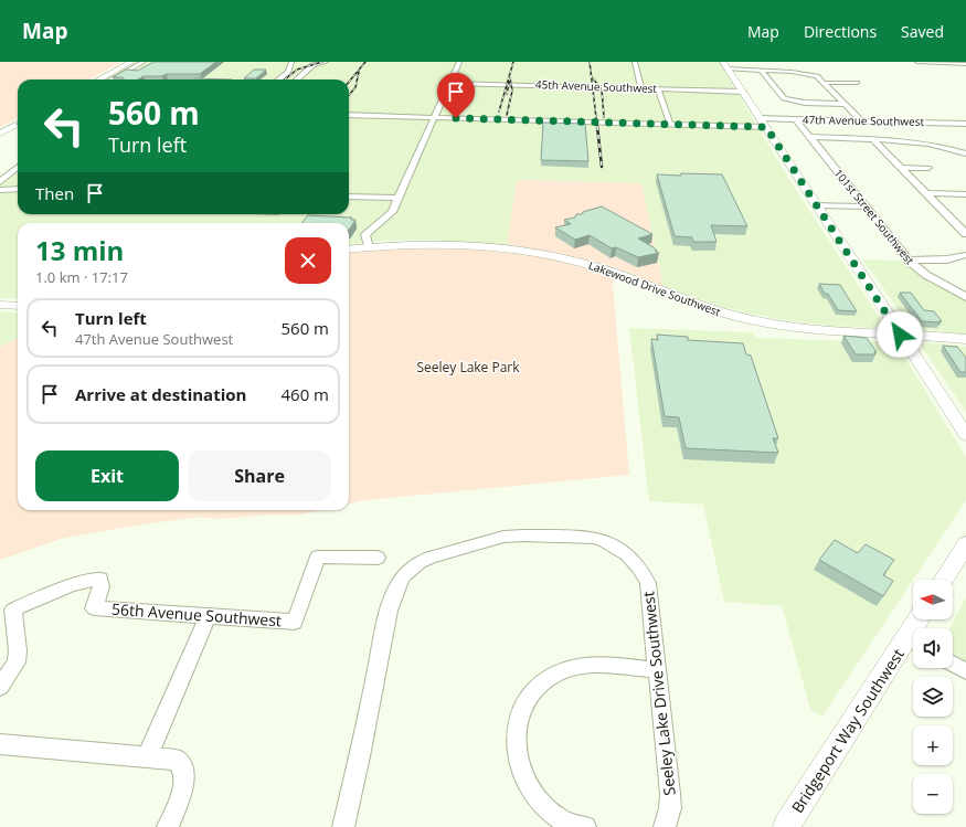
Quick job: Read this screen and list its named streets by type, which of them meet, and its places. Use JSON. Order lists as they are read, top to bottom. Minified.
{"streets":{"main road":["Lakewood Drive Southwest","Bridgeport Way Southwest"],"street":["45th Avenue Southwest","47th Avenue Southwest","101st Street Southwest","56th Avenue Southwest","Seeley Lake Drive Southwest"]},"crossings":[["47th Avenue Southwest","101st Street Southwest"]],"parks":["Seeley Lake Park"],"north":"left","page":{"header":"Map","nav":["Map","Directions","Saved"],"turn":["560 m","Turn left"],"then":"Then","heading":["13 min","1.0 km · 17:17"],"list":[{"name":"Turn left","note":"47th Avenue Southwest","value":"560 m"},{"name":"Arrive at destination","value":"460 m"}],"buttons":["Exit","Share"],"map_buttons":["+","−"]}}
